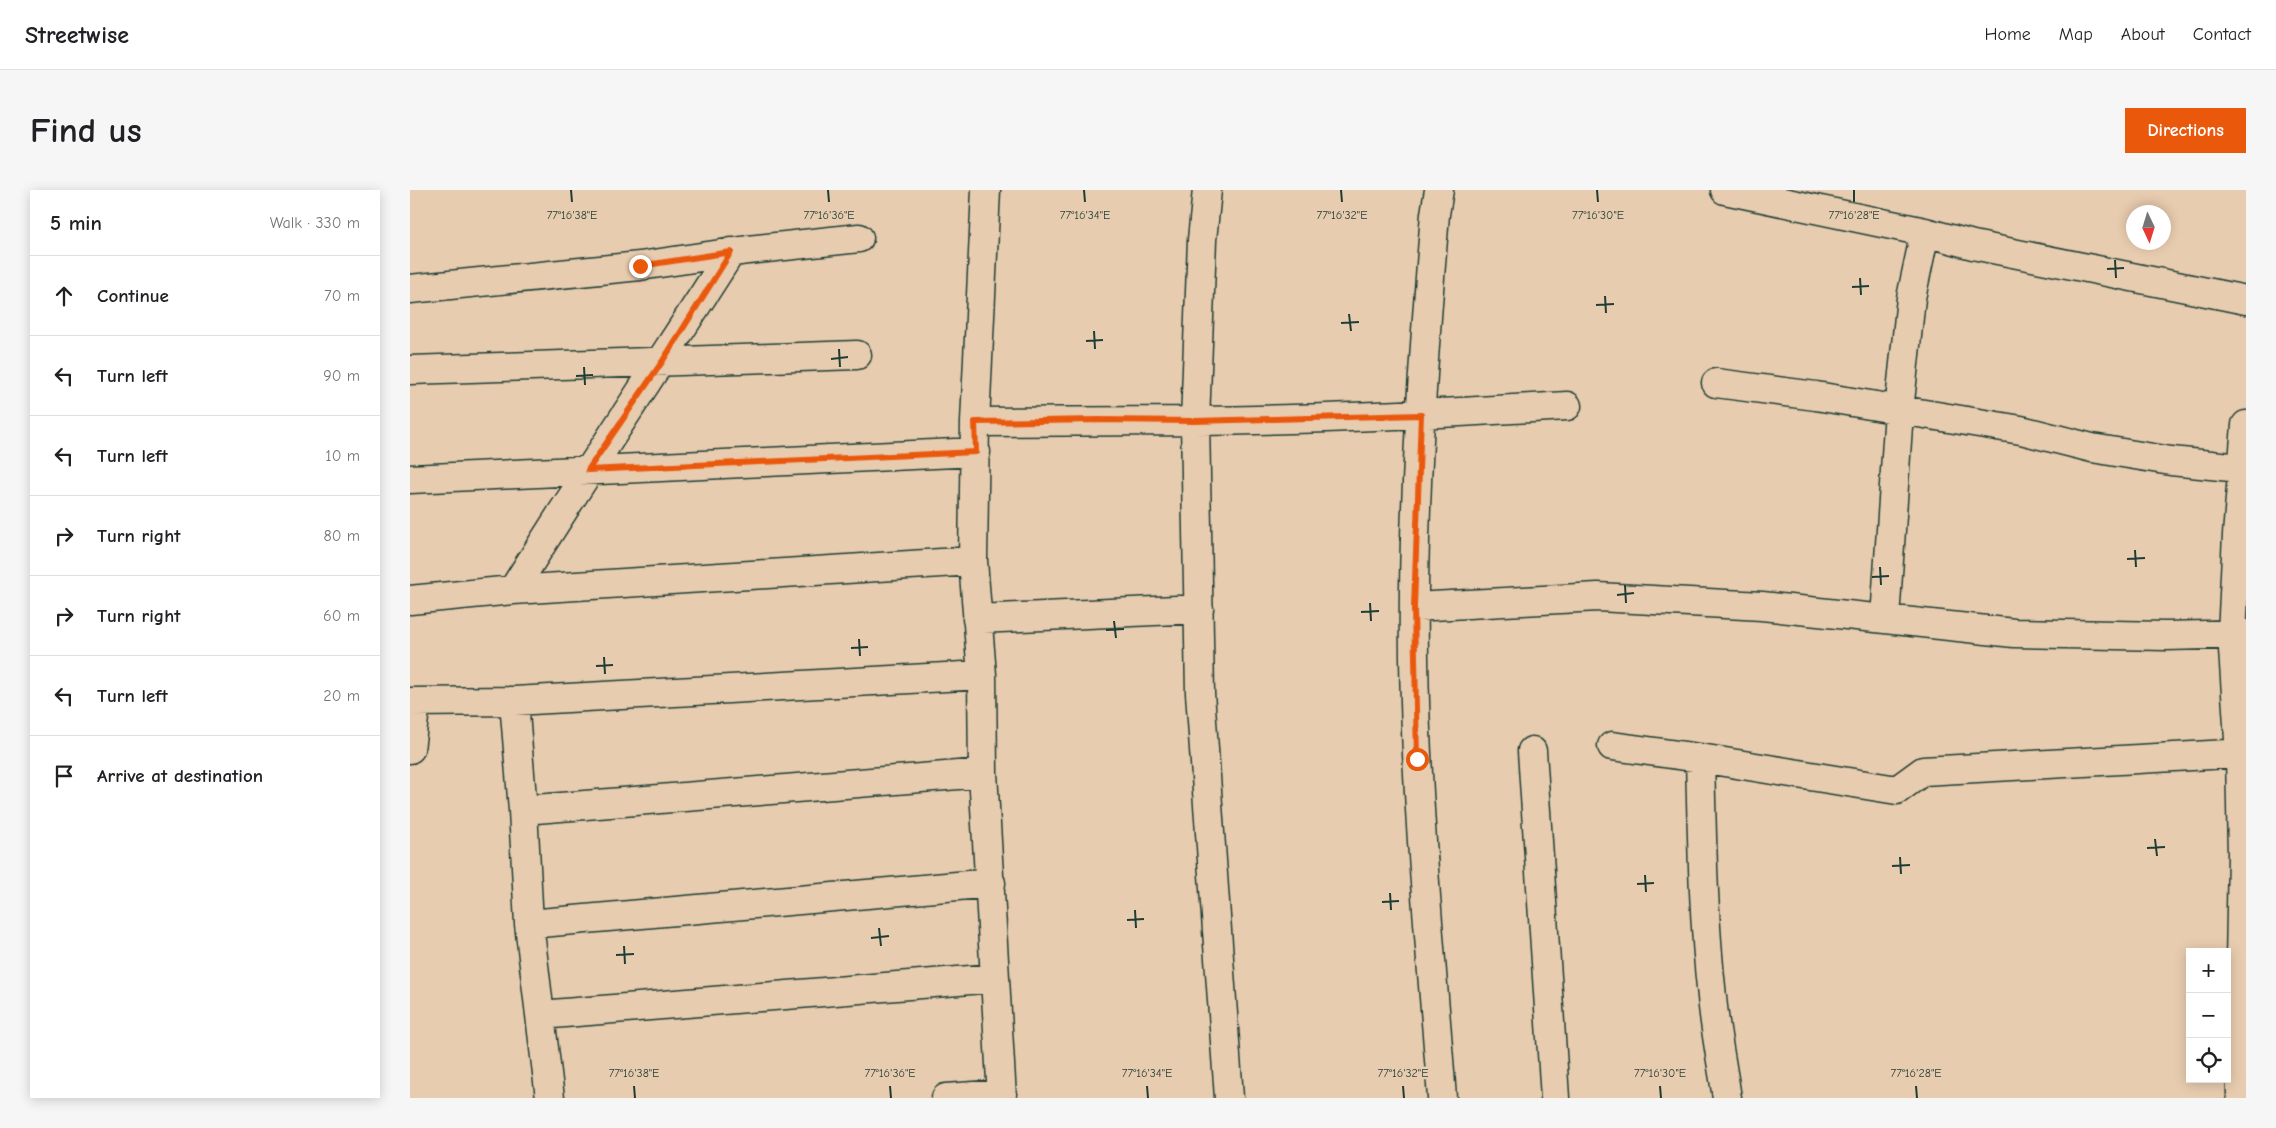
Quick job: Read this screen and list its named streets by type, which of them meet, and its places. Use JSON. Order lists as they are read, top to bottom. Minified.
{"north":"bottom","page":{"header":"Streetwise","nav":["Home","Map","About","Contact"],"buttons":"Directions","title":"Find us","heading":["5 min","Walk · 330 m"],"list":[["Continue","70 m"],["Turn left","90 m"],["Turn left","10 m"],["Turn right","80 m"],["Turn right","60 m"],["Turn left","20 m"],"Arrive at destination"],"map_buttons":["+","−"]},"coordinates":["77°16'38\"E","77°16'36\"E","77°16'34\"E","77°16'32\"E","77°16'30\"E","77°16'28\"E"]}
